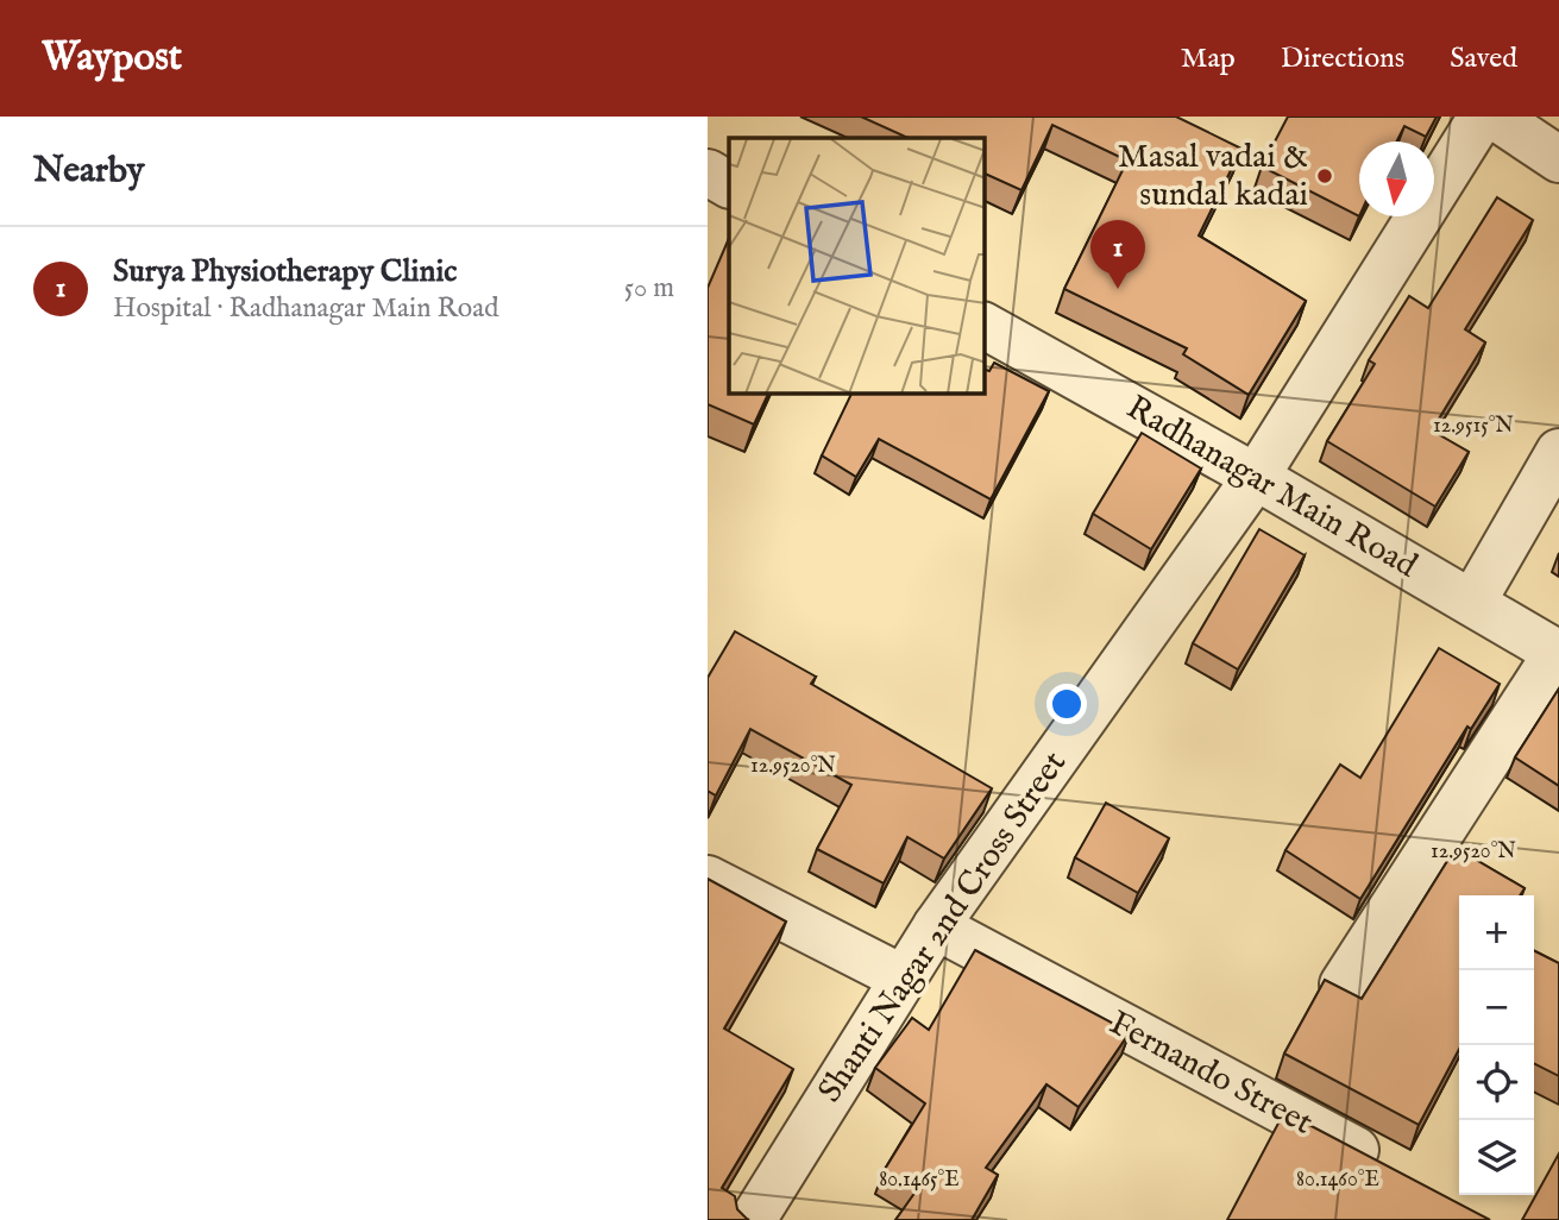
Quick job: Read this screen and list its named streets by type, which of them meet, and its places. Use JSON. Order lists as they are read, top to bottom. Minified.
{"streets":{"street":["Radhanagar Main Road","Shanti Nagar 2nd Cross Street","Fernando Street"]},"crossings":[["Radhanagar Main Road","Shanti Nagar 2nd Cross Street"],["Shanti Nagar 2nd Cross Street","Fernando Street"]],"places":["Masal vadai & sundal kadai"],"north":"bottom","page":{"header":"Waypost","nav":["Map","Directions","Saved"],"heading":"Nearby","pins":"1","list":[{"mark":"1","name":"Surya Physiotherapy Clinic","note":"Hospital · Radhanagar Main Road","value":"50 m"}],"map_buttons":["+","−"]},"coordinates":["12.9515°N","12.9520°N","80.1465°E","80.1460°E"]}
